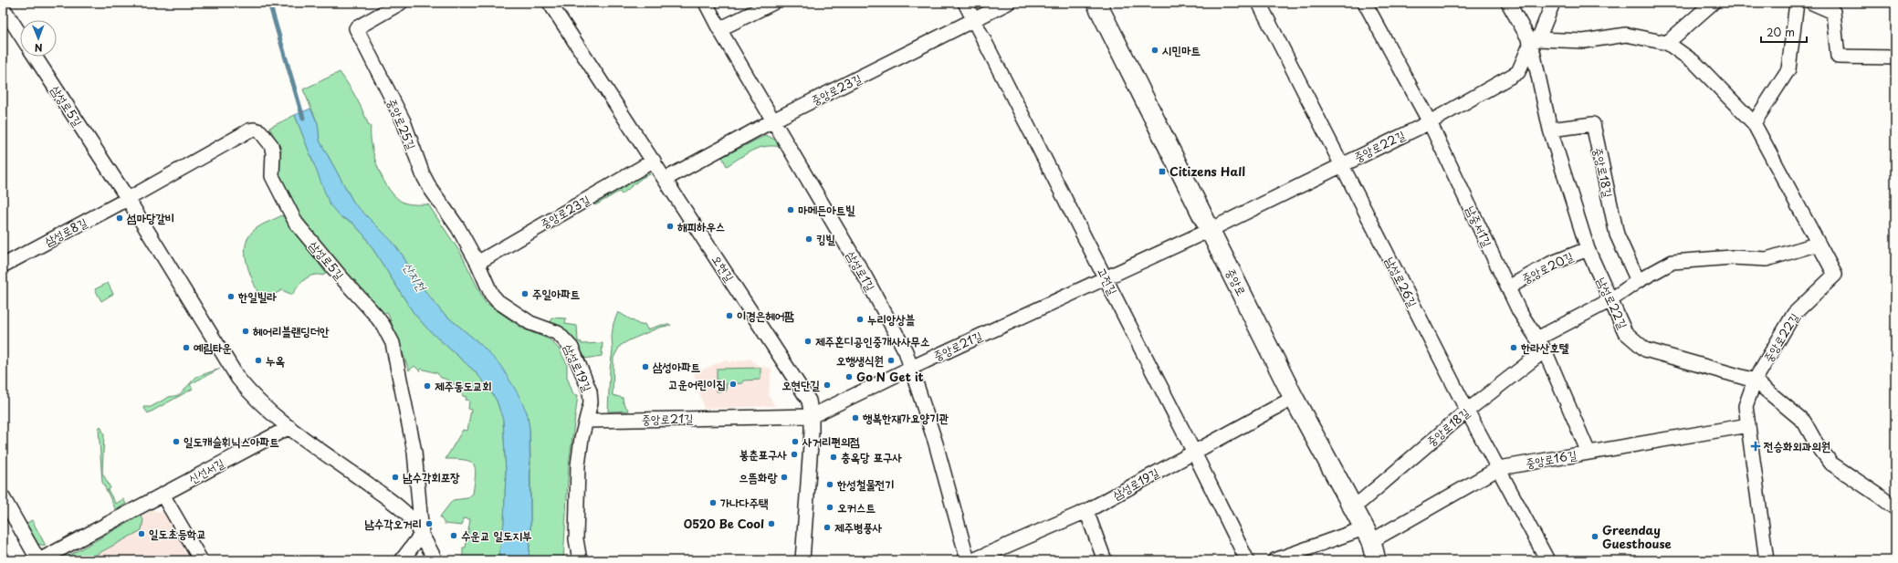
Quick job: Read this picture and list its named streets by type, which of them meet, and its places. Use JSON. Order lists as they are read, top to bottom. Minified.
{"streets":{"main road":["중앙로"],"street":["중앙로23길","삼성로5길","중앙로25길","중앙로22길","중앙로18길","남중서1길","삼성로8길","중앙로20길","오현길","삼성로1길","고전길","남성로26길","남성로22길","중앙로21길","삼성로19길","중앙로16길","신선서길"]},"crossings":[["중앙로23길","중앙로25길"],["중앙로23길","오현길"],["중앙로23길","삼성로1길"],["중앙로23길","고전길"],["중앙로23길","삼성로19길"],["삼성로5길","삼성로8길"],["삼성로5길","신선서길"],["중앙로25길","삼성로19길"],["중앙로22길","중앙로18길"],["중앙로22길","남중서1길"],["중앙로22길","중앙로"],["중앙로22길","남성로26길"],["중앙로22길","남성로22길"],["중앙로22길","중앙로21길"],["중앙로22길","중앙로16길"],["중앙로18길","남중서1길"],["중앙로18길","중앙로"],["중앙로18길","남성로26길"],["중앙로18길","남성로22길"],["남중서1길","중앙로20길"],["남중서1길","중앙로16길"],["중앙로20길","남성로22길"],["오현길","중앙로21길"],["삼성로1길","중앙로21길"],["고전길","중앙로21길"],["고전길","삼성로19길"],["중앙로","중앙로21길"],["중앙로","삼성로19길"],["중앙로","중앙로16길"],["남성로26길","중앙로16길"],["중앙로21길","삼성로19길"]],"water":["산지천"],"places":{"other":["시민마트","마메든아트빌","섬마당갈비","해피하우스","킹빌","주일아파트","한일빌라","이경은헤어팜","누리앙상블","헤어리블랜딩더안","제주혼디공인중개사사무소","예림타운","한라산호텔","누옥","오행생식원","삼성아파트","Go N Get it","고운어린이집","오현단길","제주동도교회","행복한재가요양기관","일도캐슬휘닉스아파트","사거리편의점","봉춘표구사","충옥당 표구사","남수각회포장","으뜸화랑","한성철물전기","가나다주택","오커스트","남수각오거리","0520 Be Cool","제주병풍사","일도초등학교","수운교 일도지부","Greenday Guesthouse"],"transit":["Citizens Hall"],"health":["전승화외과의원"]},"scale_bar":"20 m","north":"bottom"}
